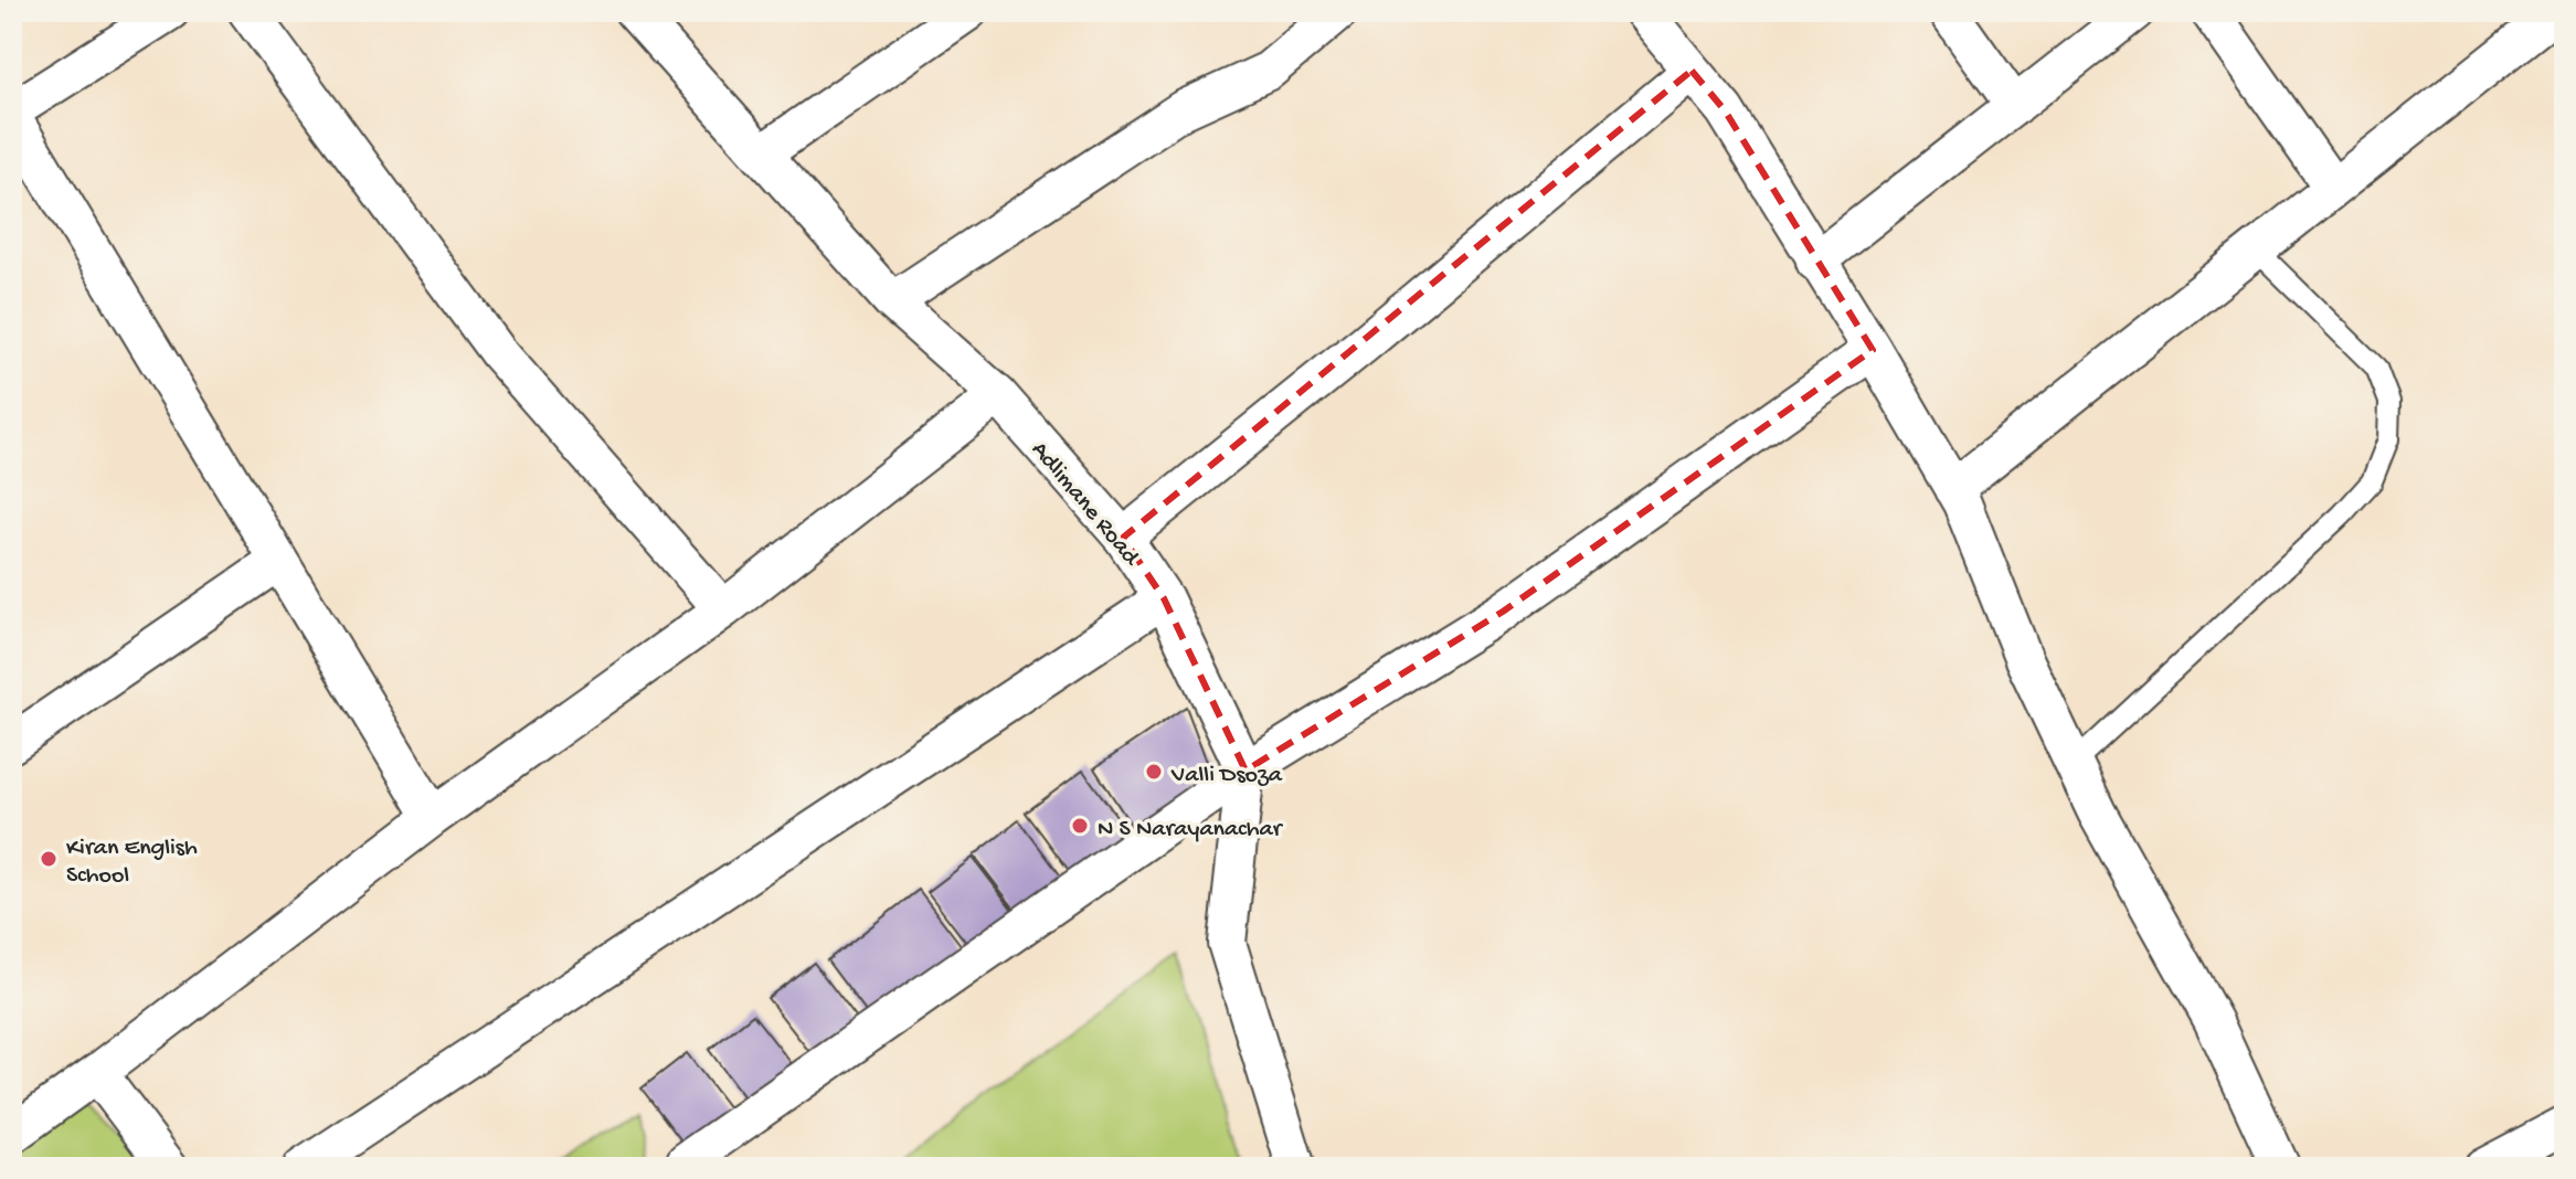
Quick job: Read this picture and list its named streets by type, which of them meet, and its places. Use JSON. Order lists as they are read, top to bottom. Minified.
{"streets":{"street":["Adlimane Road"]},"places":["Valli Dsoza","N S Narayanachar","Kiran English School"]}
